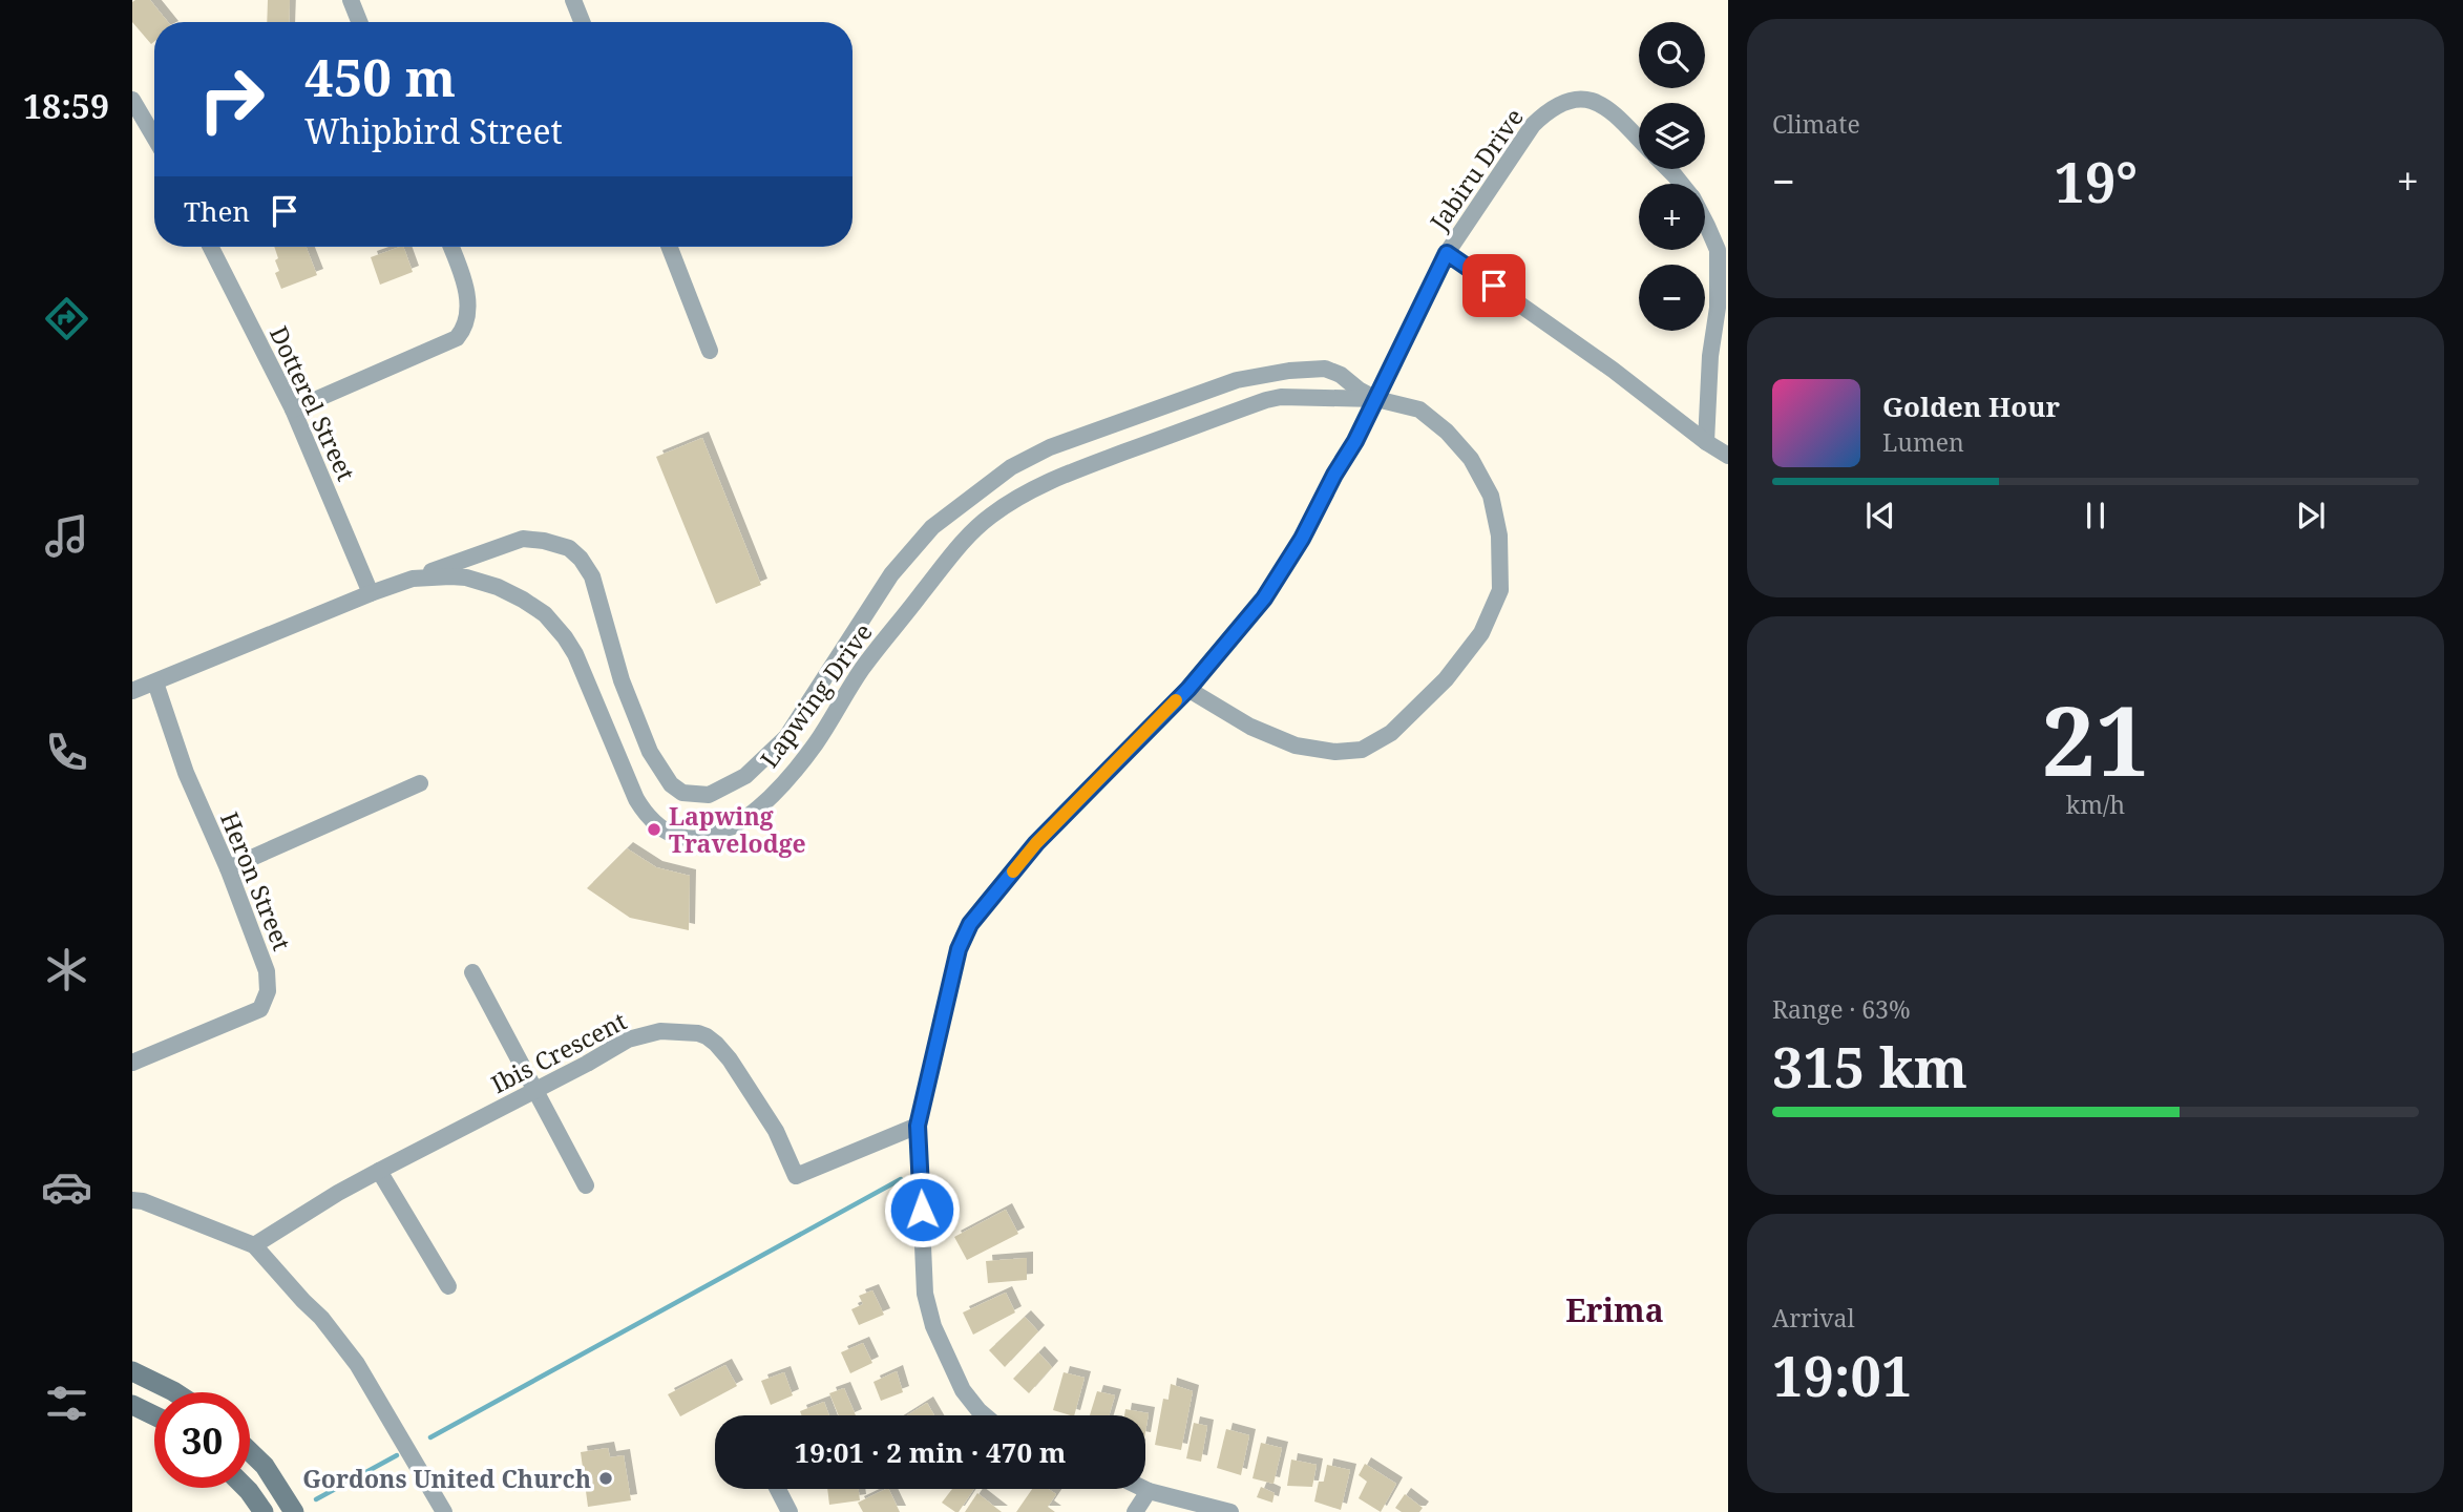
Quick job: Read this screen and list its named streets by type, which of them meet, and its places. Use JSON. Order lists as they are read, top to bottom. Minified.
{"streets":{"street":["Jabiru Drive","Dotterel Street","Lapwing Drive","Heron Street","Ibis Crescent"]},"crossings":[["Jabiru Drive","Lapwing Drive"],["Jabiru Drive","Ibis Crescent"],["Dotterel Street","Lapwing Drive"],["Lapwing Drive","Heron Street"]],"districts":["Erima"],"places":["Lapwing Travelodge","Gordons United Church"],"page":{"tabs":"18:59","tile":["Climate",["21","km/h"],["Range · 63%","315 km"],["Arrival","19:01"]],"map_buttons":["+","−"],"turn":["450 m","Whipbird Street"],"heat":["−","19°","+"],"then":"Then","song":["Golden Hour","Lumen"],"limit":"30","trip":"19:01 · 2 min · 470 m"}}
